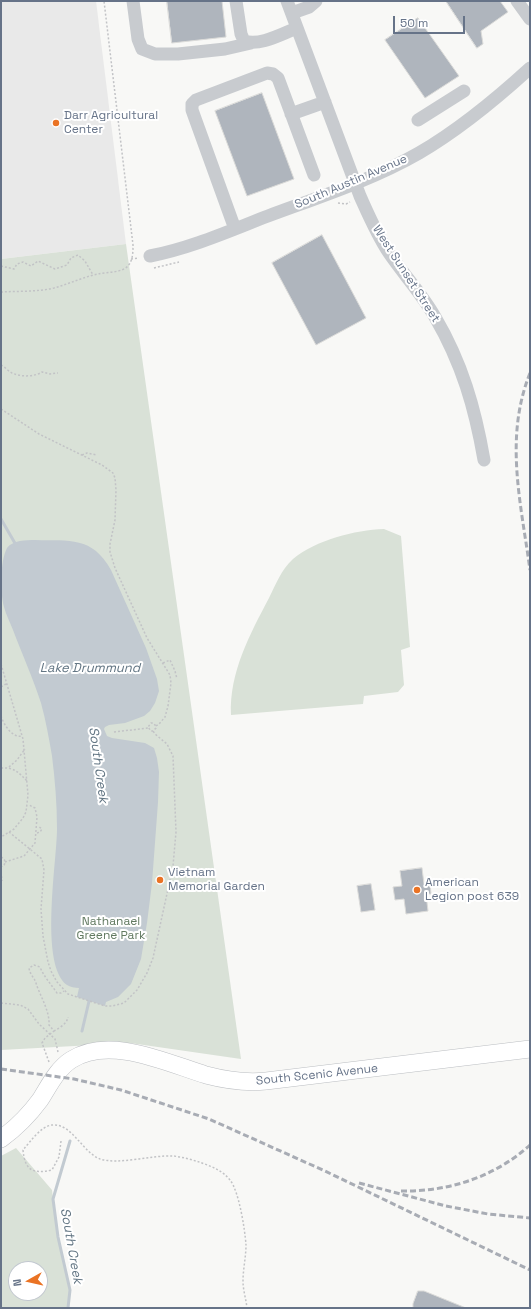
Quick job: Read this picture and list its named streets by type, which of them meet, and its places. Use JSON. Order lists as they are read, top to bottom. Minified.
{"streets":{"main road":["South Scenic Avenue"],"street":["South Austin Avenue","West Sunset Street"]},"crossings":[["South Austin Avenue","West Sunset Street"]],"water":["Lake Drummund","South Creek"],"parks":["Nathanael Greene Park"],"places":["Darr Agricultural Center","Vietnam Memorial Garden","American Legion post 639"],"scale_bar":"50 m","north":"left"}
